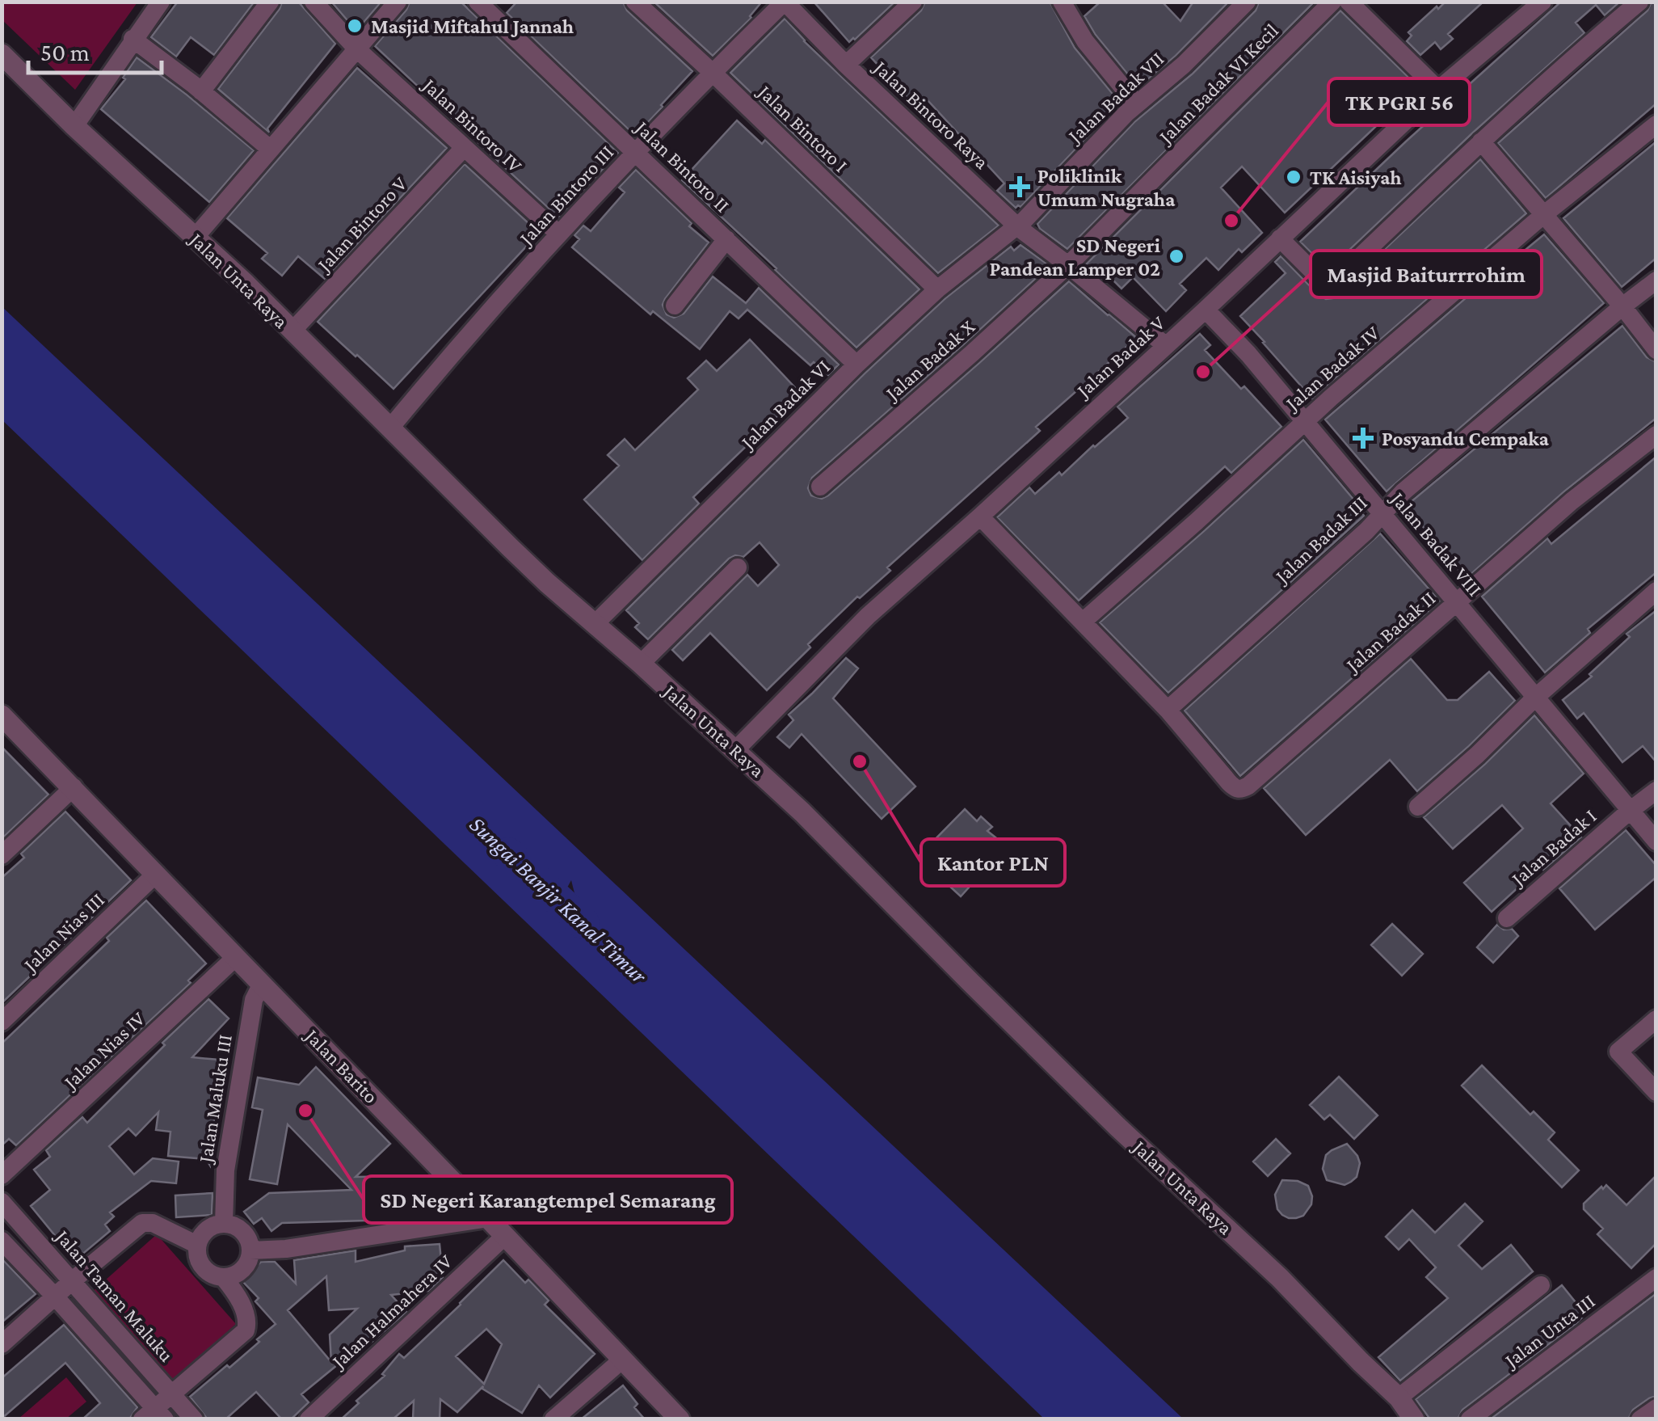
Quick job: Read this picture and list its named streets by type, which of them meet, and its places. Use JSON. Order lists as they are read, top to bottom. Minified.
{"streets":{"street":["Jalan Badak VI Kecil","Jalan Badak VII","Jalan Bintoro Raya","Jalan Bintoro IV","Jalan Bintoro I","Jalan Bintoro II","Jalan Bintoro III","Jalan Bintoro V","Jalan Unta Raya","Jalan Badak V","Jalan Badak X","Jalan Badak IV","Jalan Badak VI","Jalan Badak III","Jalan Badak VIII","Jalan Badak II","Jalan Badak I","Jalan Nias III","Jalan Nias IV","Jalan Barito","Jalan Maluku III","Jalan Taman Maluku","Jalan Halmahera IV","Jalan Unta III"]},"crossings":[["Jalan Badak VI Kecil","Jalan Bintoro Raya"],["Jalan Badak VI Kecil","Jalan Badak X"],["Jalan Badak VII","Jalan Bintoro Raya"],["Jalan Badak VII","Jalan Badak VI"],["Jalan Bintoro Raya","Jalan Bintoro III"],["Jalan Bintoro Raya","Jalan Badak V"],["Jalan Bintoro Raya","Jalan Badak X"],["Jalan Bintoro Raya","Jalan Badak VI"],["Jalan Bintoro IV","Jalan Bintoro III"],["Jalan Bintoro IV","Jalan Bintoro V"],["Jalan Bintoro I","Jalan Bintoro III"],["Jalan Bintoro I","Jalan Badak VI"],["Jalan Bintoro II","Jalan Bintoro III"],["Jalan Bintoro II","Jalan Badak VI"],["Jalan Bintoro III","Jalan Unta Raya"],["Jalan Bintoro V","Jalan Unta Raya"],["Jalan Unta Raya","Jalan Badak V"],["Jalan Unta Raya","Jalan Badak VI"],["Jalan Badak V","Jalan Badak VIII"],["Jalan Badak IV","Jalan Badak VIII"],["Jalan Badak III","Jalan Badak VIII"],["Jalan Badak III","Jalan Badak II"],["Jalan Badak VIII","Jalan Badak II"],["Jalan Badak VIII","Jalan Badak I"],["Jalan Nias III","Jalan Barito"],["Jalan Nias IV","Jalan Barito"],["Jalan Barito","Jalan Maluku III"],["Jalan Barito","Jalan Halmahera IV"]],"water":["Sungai Banjir Kanal Timur"],"places":{"other":["Masjid Miftahul Jannah","TK Aisiyah","TK PGRI 56","SD Negeri Pandean Lamper 02","Masjid Baiturrrohim","Kantor PLN","SD Negeri Karangtempel Semarang"],"health":["Poliklinik Umum Nugraha","Posyandu Cempaka"]},"scale_bar":"50 m"}
